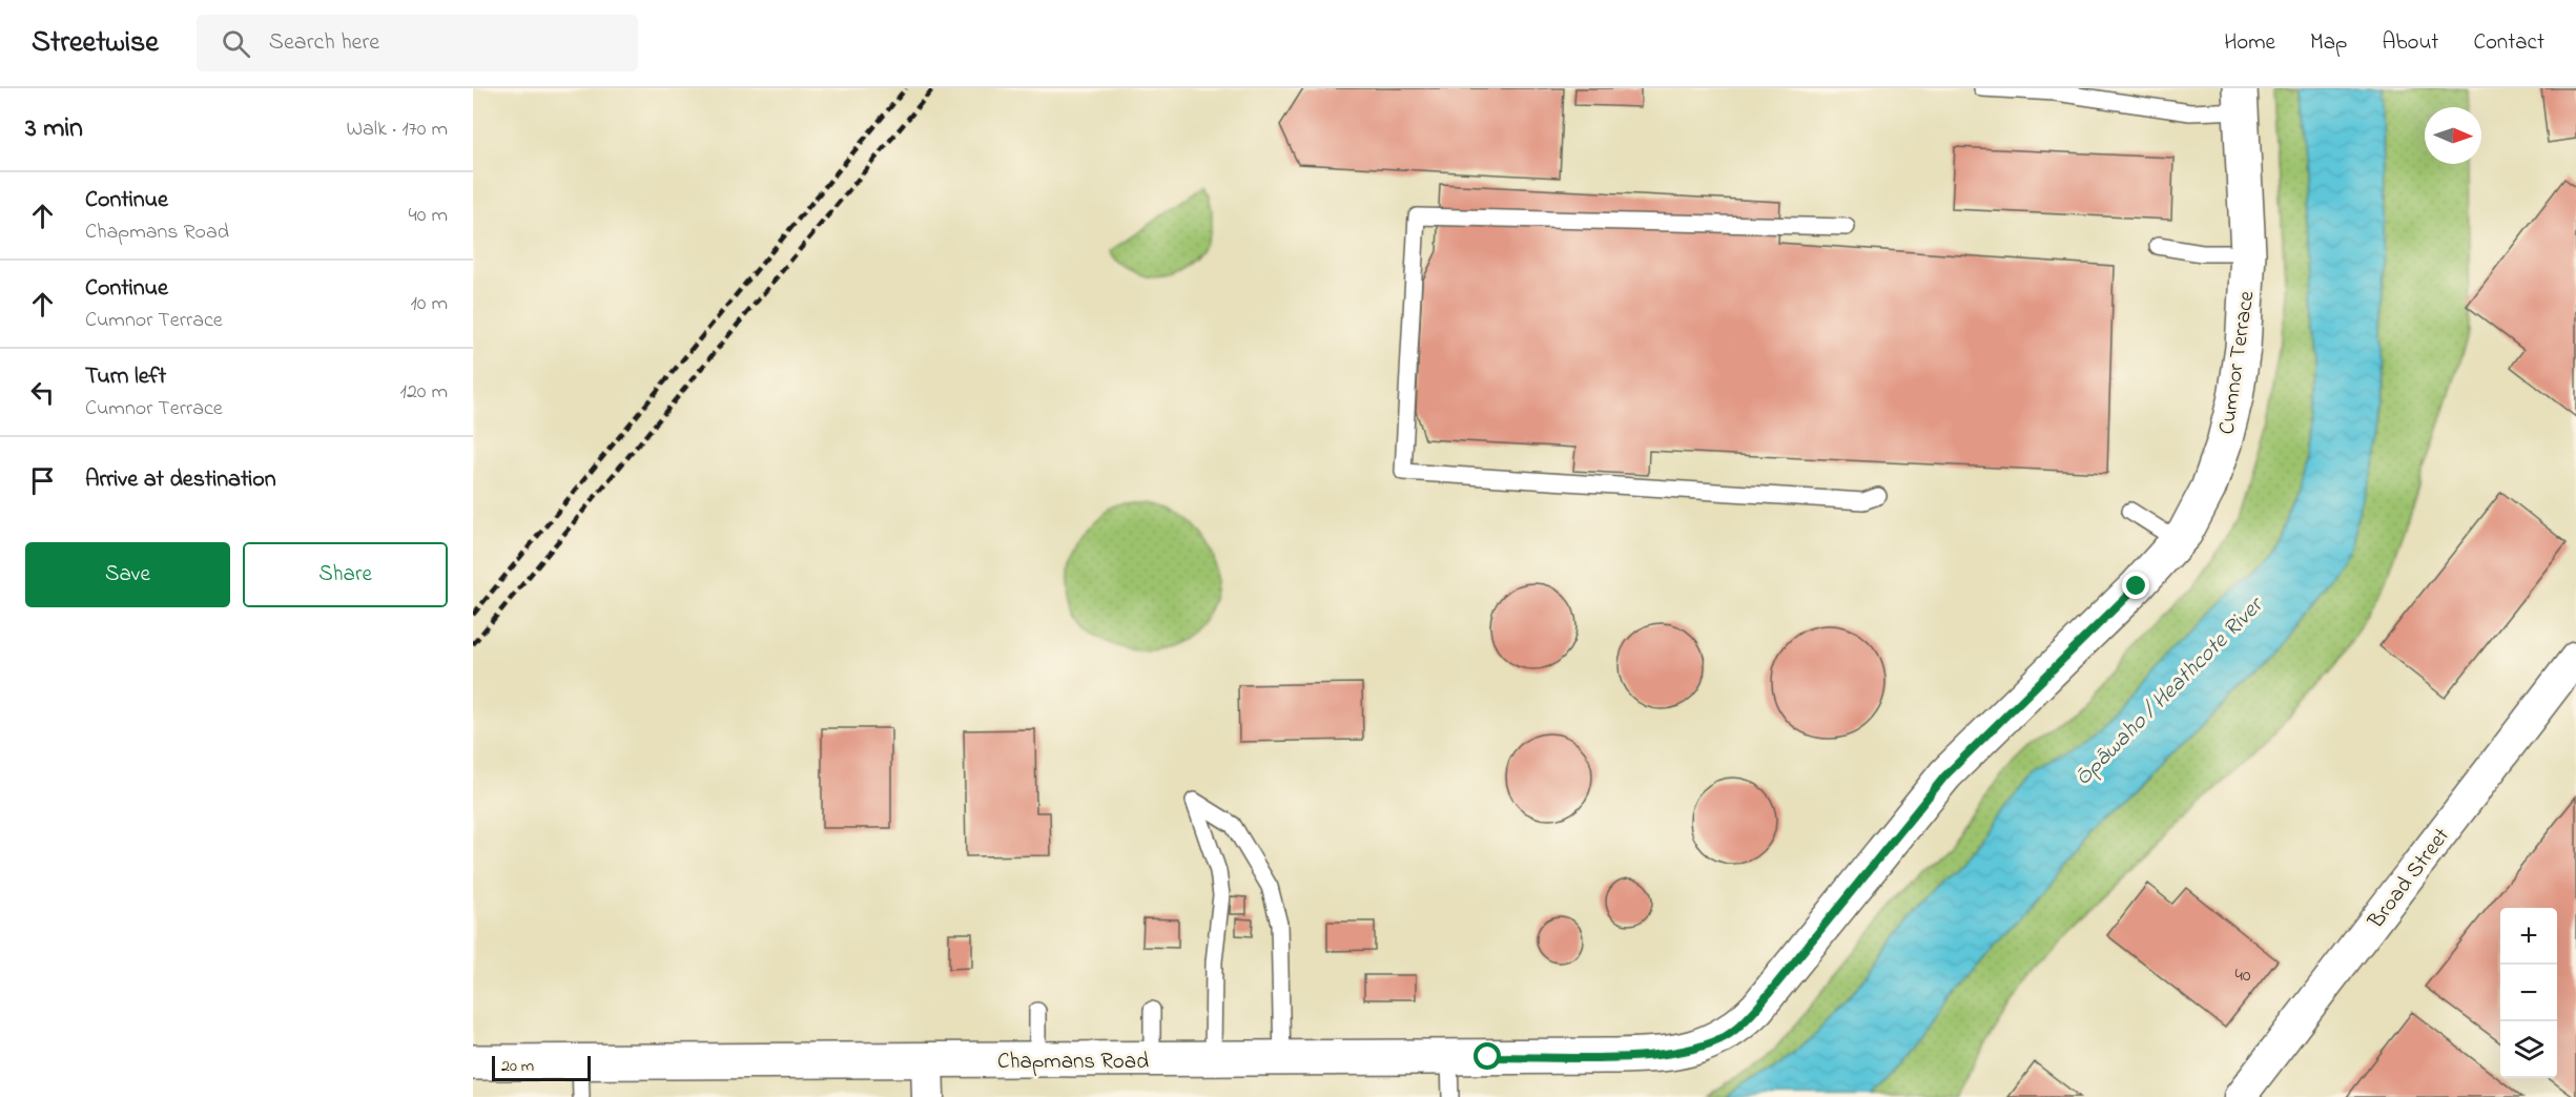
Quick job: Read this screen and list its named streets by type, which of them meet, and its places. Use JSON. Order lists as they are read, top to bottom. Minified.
{"streets":{"street":["Cumnor Terrace","Broad Street","Chapmans Road"]},"crossings":[["Cumnor Terrace","Chapmans Road"]],"water":["Ōpāwaho / Heathcote River"],"house_numbers":["40"],"scale_bar":"20 m","north":"right","page":{"header":"Streetwise","search":"Search here","nav":["Home","Map","About","Contact"],"heading":["3 min","Walk · 170 m"],"list":[["Continue","Chapmans Road","40 m"],["Continue","Cumnor Terrace","10 m"],["Turn left","Cumnor Terrace","120 m"],"Arrive at destination"],"buttons":["Save","Share"],"map_buttons":["+","−"],"scale":"20 m"}}
